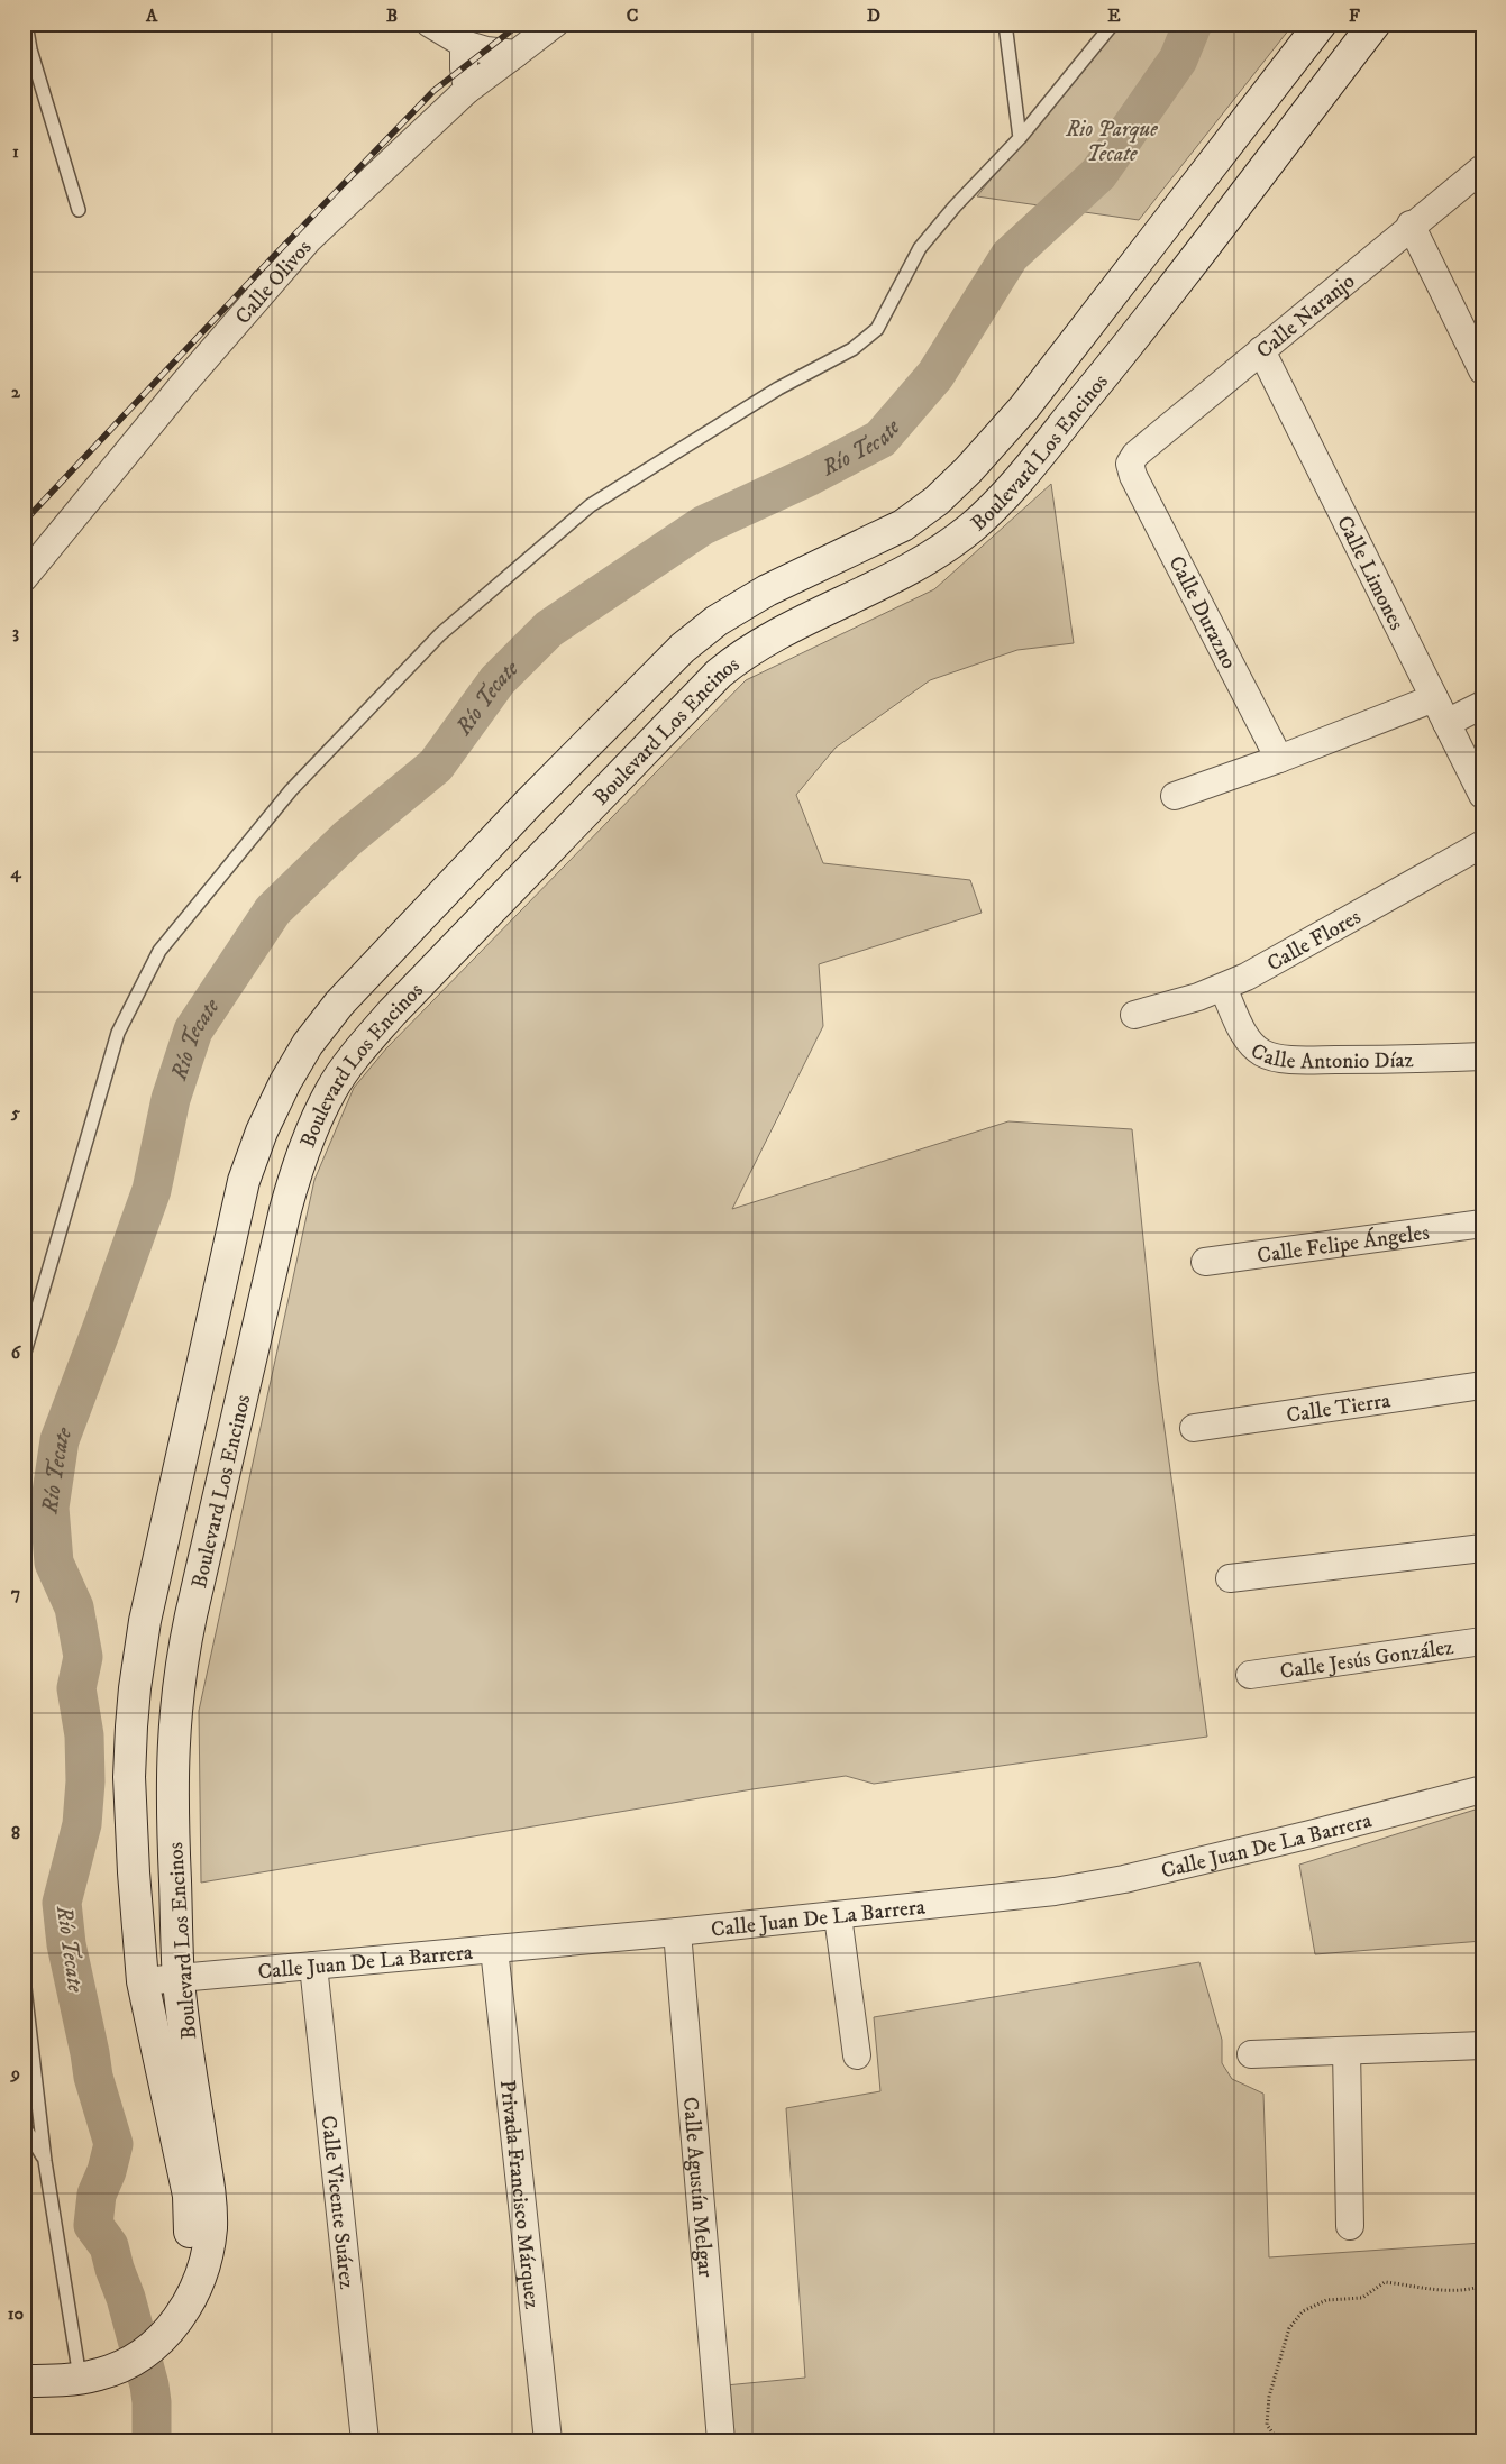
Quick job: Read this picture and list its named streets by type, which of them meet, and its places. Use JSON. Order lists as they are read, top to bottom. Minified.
{"streets":{"main road":["Boulevard Los Encinos"],"street":["Calle Olivos","Calle Naranjo","Calle Limones","Calle Durazno","Calle Flores","Calle Antonio Díaz","Calle Felipe Ángeles","Calle Tierra","Calle Jesús González","Calle Juan De La Barrera","Calle Agustín Melgar","Privada Francisco Márquez","Calle Vicente Suárez"]},"crossings":[["Calle Naranjo","Calle Limones"],["Calle Naranjo","Calle Durazno"],["Boulevard Los Encinos","Calle Juan De La Barrera"],["Calle Flores","Calle Antonio Díaz"],["Calle Juan De La Barrera","Calle Agustín Melgar"],["Calle Juan De La Barrera","Privada Francisco Márquez"],["Calle Juan De La Barrera","Calle Vicente Suárez"]],"water":["Río Tecate"],"parks":["Rio Parque Tecate"],"grid":{"columns":["A","B","C","D","E","F"],"rows":["1","2","3","4","5","6","7","8","9","10"]}}
